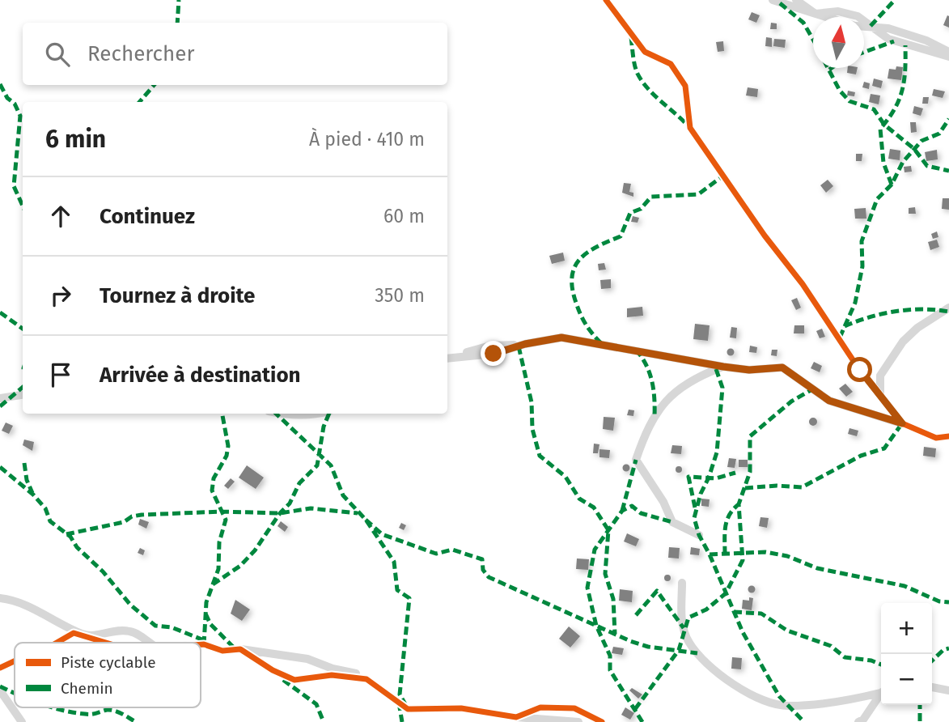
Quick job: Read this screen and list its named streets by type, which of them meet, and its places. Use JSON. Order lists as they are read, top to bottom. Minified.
{"legend":["Piste cyclable","Chemin"],"north":"top","page":{"search":"Rechercher","heading":["6 min","À pied · 410 m"],"list":[["Continuez","60 m"],["Tournez à droite","350 m"],"Arrivée à destination"],"map_buttons":["+","−"]}}
